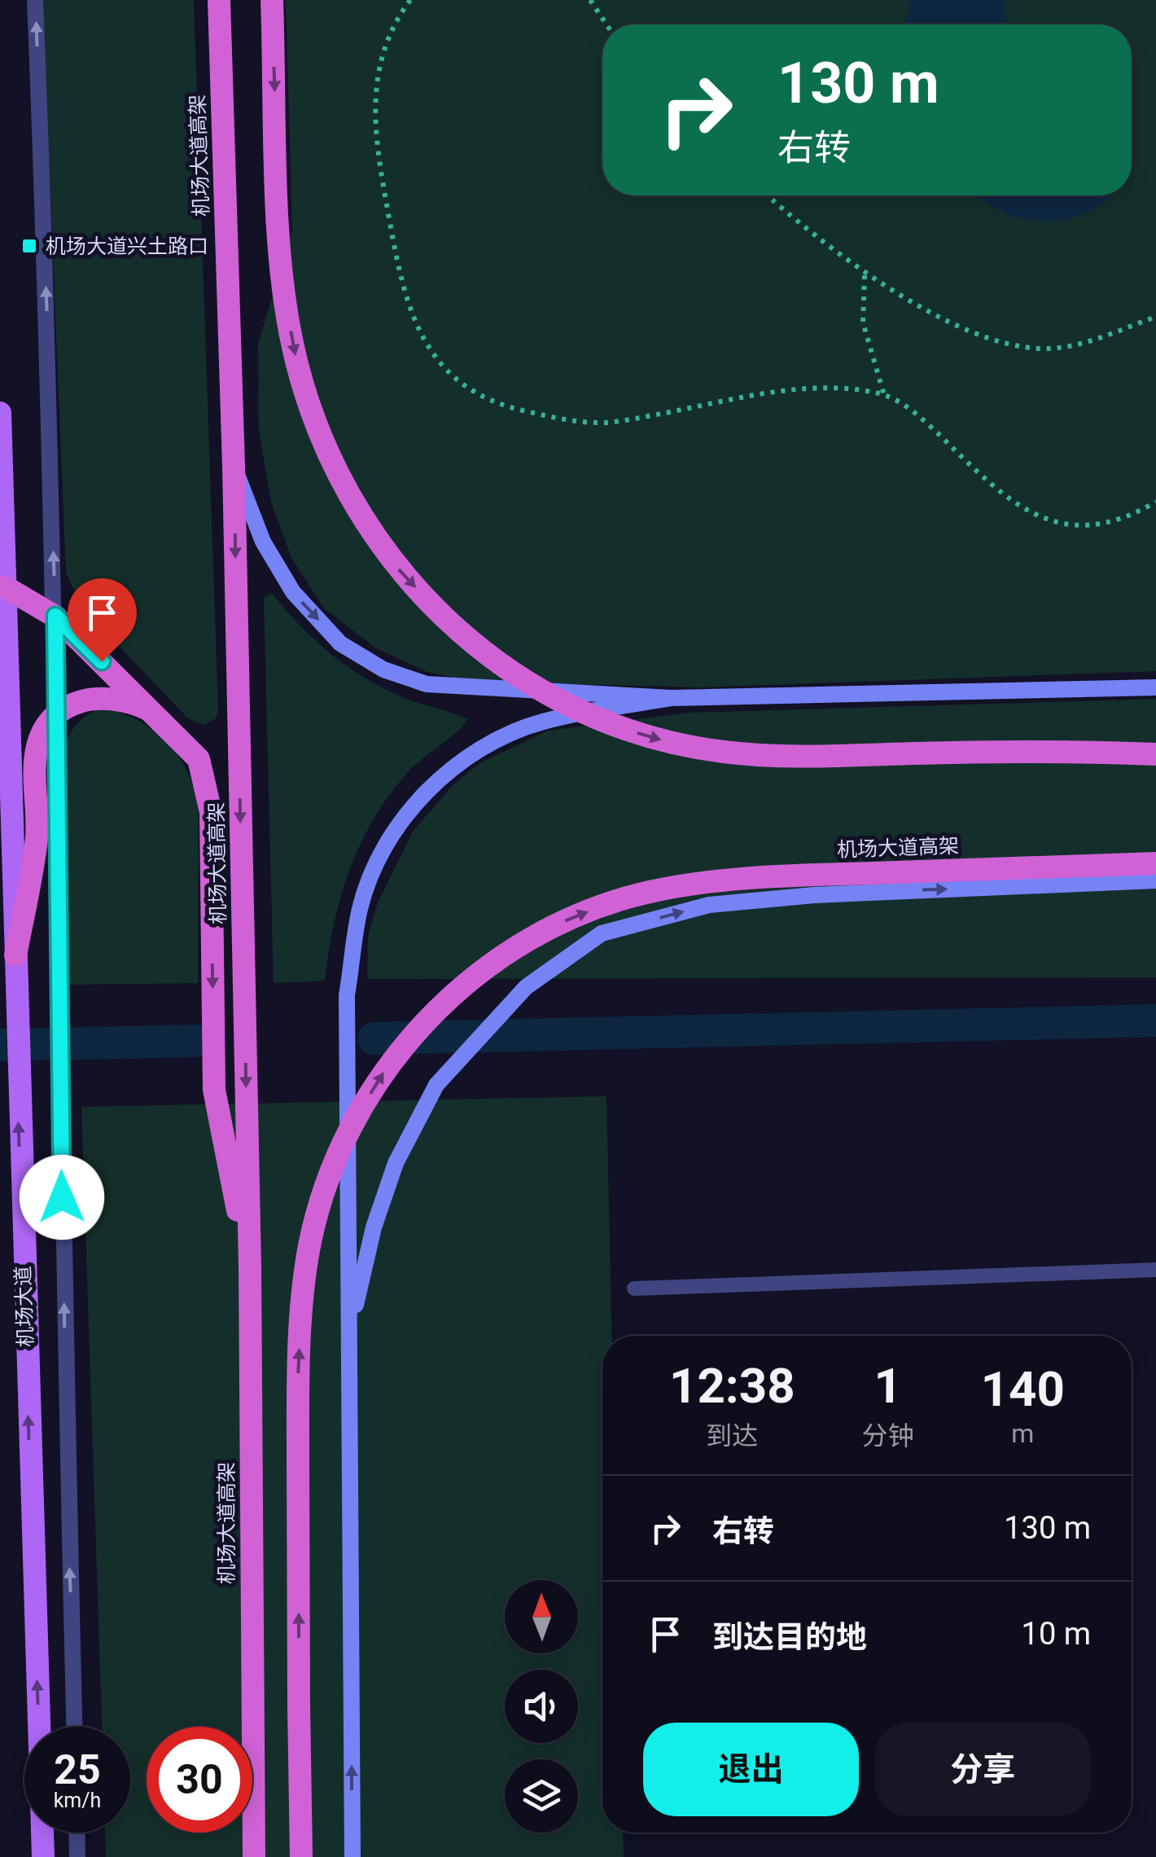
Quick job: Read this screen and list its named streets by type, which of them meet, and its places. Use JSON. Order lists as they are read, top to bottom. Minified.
{"streets":{"highway":["机场大道高架"],"main road":["机场大道"]},"one_way":["机场大道"],"places":{"transit":["机场大道兴土路口"]},"north":"top","page":{"turn":["130 m","右转"],"eta":["12:38","到达","1","分钟","140","m"],"list":[{"name":"右转","value":"130 m"},{"name":"到达目的地","value":"10 m"}],"buttons":["退出","分享"],"speed":"25 km/h","limit":"30"}}
